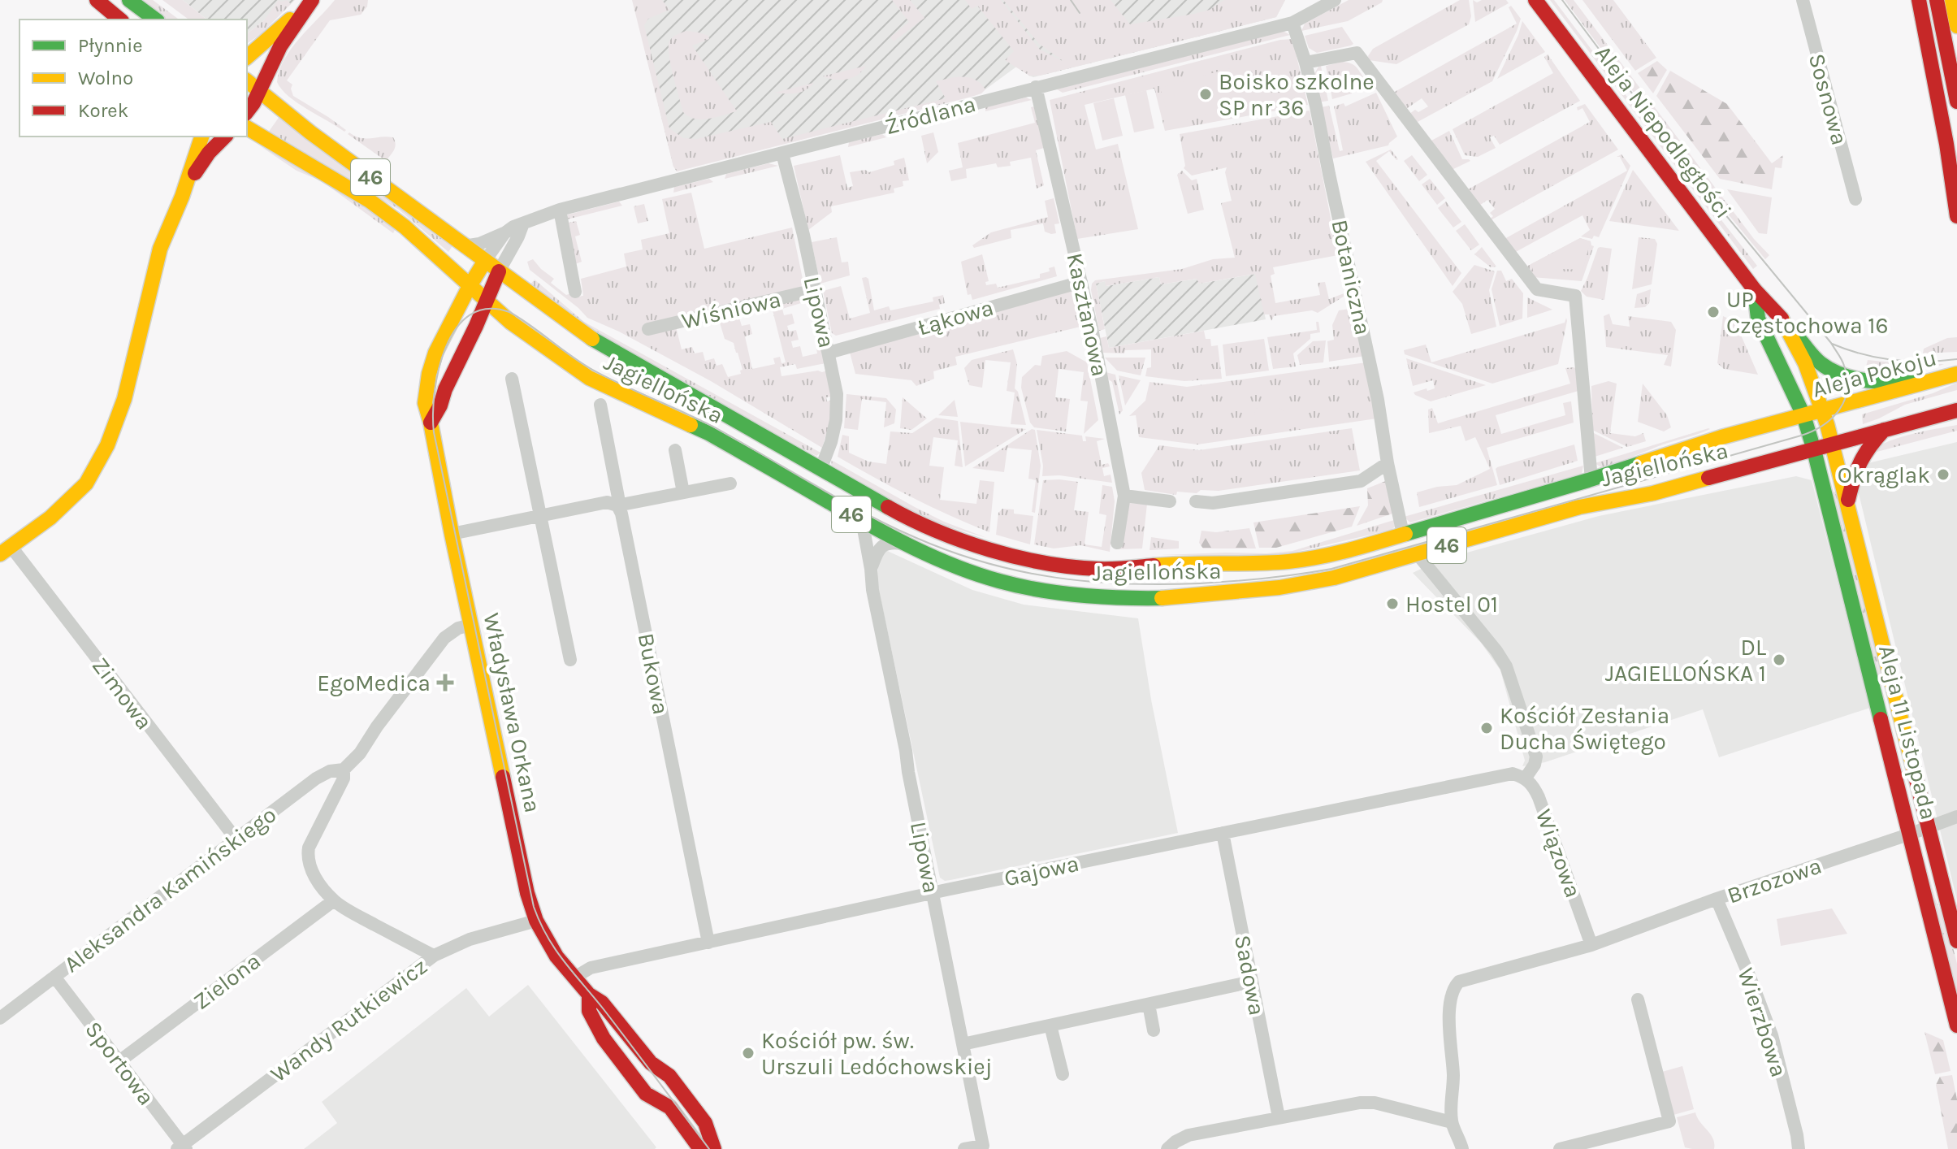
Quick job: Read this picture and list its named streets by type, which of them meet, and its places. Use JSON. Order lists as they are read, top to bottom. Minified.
{"streets":{"main road":["Aleja Niepodległości","46","Aleja Pokoju","Jagiellońska","Władysława Orkana","Aleja 11 Listopada"],"street":["Sosnowa","Źródlana","Botaniczna","Wiśniowa","Lipowa","Kasztanowa","Łąkowa","Bukowa","Zimowa","Wiązowa","Gajowa","Brzozowa","Aleksandra Kamińskiego","Sadowa","Zielona","Wandy Rutkiewicz","Wierzbowa","Sportowa"]},"crossings":[["Źródlana","Botaniczna"],["Źródlana","Lipowa"],["Źródlana","Kasztanowa"],["Źródlana","Jagiellońska"],["Źródlana","Władysława Orkana"],["Aleja Niepodległości","Aleja Pokoju"],["Aleja Niepodległości","Jagiellońska"],["Aleja Niepodległości","Aleja 11 Listopada"],["46","Jagiellońska"],["46","Aleja 11 Listopada"],["Botaniczna","Jagiellońska"],["Wiśniowa","Lipowa"],["Lipowa","Łąkowa"],["Lipowa","Jagiellońska"],["Lipowa","Gajowa"],["Kasztanowa","Łąkowa"],["Aleja Pokoju","Jagiellońska"],["Aleja Pokoju","Aleja 11 Listopada"],["Jagiellońska","Władysława Orkana"],["Jagiellońska","Aleja 11 Listopada"],["Bukowa","Gajowa"],["Zimowa","Aleksandra Kamińskiego"],["Władysława Orkana","Gajowa"],["Władysława Orkana","Wandy Rutkiewicz"],["Aleja 11 Listopada","Brzozowa"],["Wiązowa","Gajowa"],["Wiązowa","Brzozowa"],["Gajowa","Sadowa"],["Brzozowa","Wierzbowa"],["Aleksandra Kamińskiego","Sportowa"],["Zielona","Sportowa"],["Wandy Rutkiewicz","Sportowa"]],"places":{"other":["Boisko szkolne SP nr 36","UP Częstochowa 16","Okrąglak","Hostel 01","DL JAGIELLOŃSKA 1","Kościół Zesłania Ducha Świętego","Kościół pw. św. Urszuli Ledóchowskiej"],"health":["EgoMedica"]},"legend":["Płynnie","Wolno","Korek"]}
